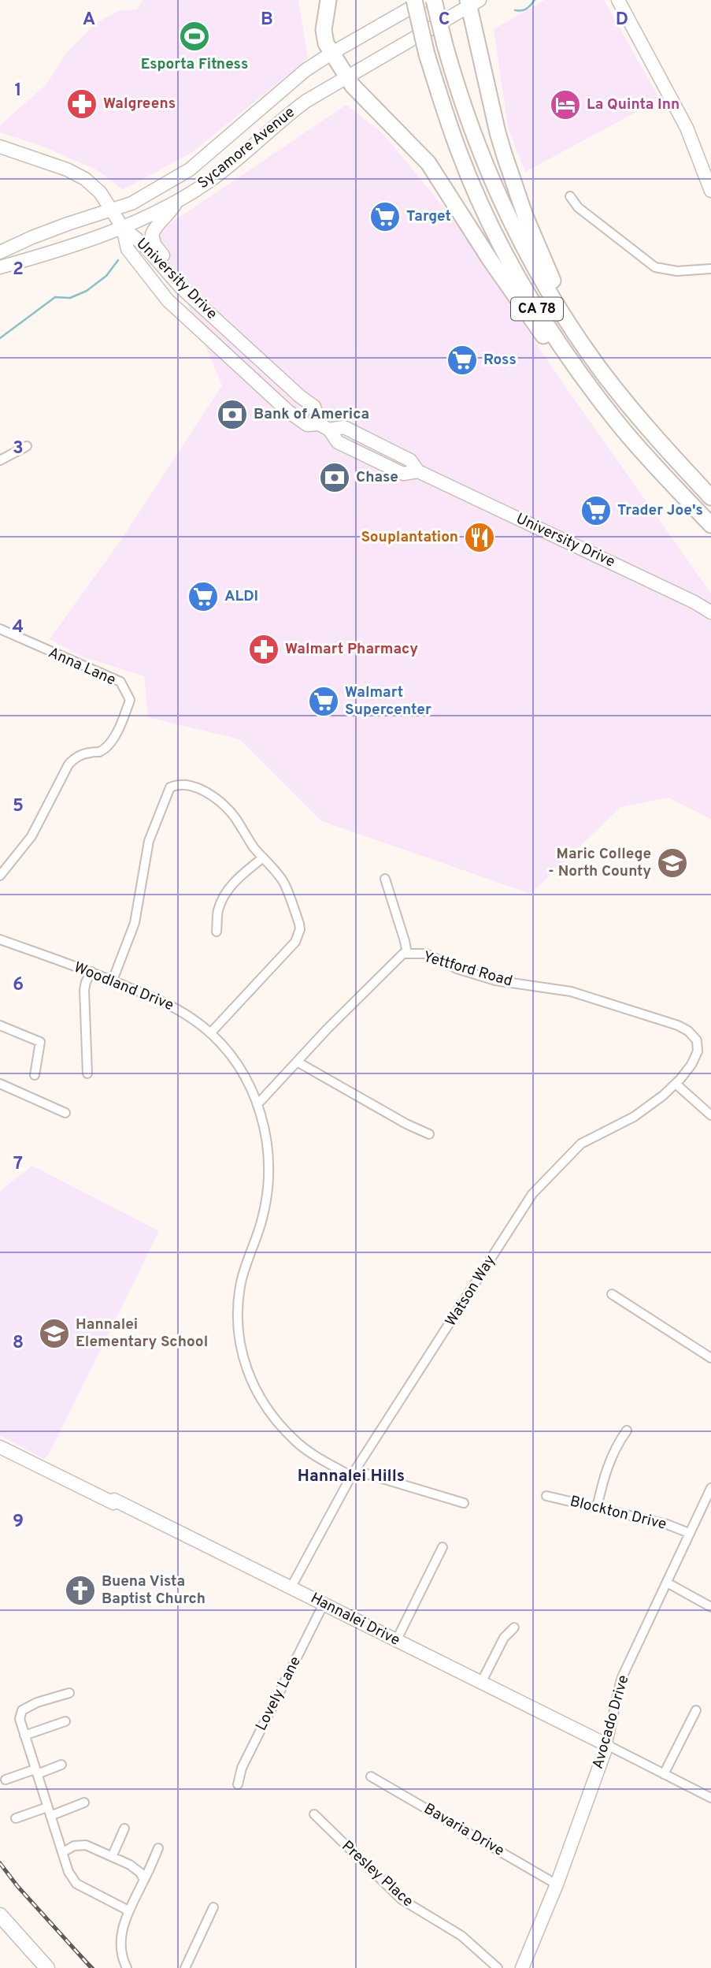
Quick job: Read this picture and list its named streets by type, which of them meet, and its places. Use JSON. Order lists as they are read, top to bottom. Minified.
{"streets":{"highway":["CA 78"],"street":["Sycamore Avenue","University Drive","Anna Lane","Yettford Road","Woodland Drive","Watson Way","Blockton Drive","Hannalei Drive","Lovely Lane","Avocado Drive","Bavaria Drive","Presley Place"]},"crossings":[["Sycamore Avenue","University Drive"],["Yettford Road","Woodland Drive"],["Yettford Road","Watson Way"],["Woodland Drive","Watson Way"],["Watson Way","Hannalei Drive"],["Blockton Drive","Avocado Drive"],["Hannalei Drive","Lovely Lane"],["Hannalei Drive","Avocado Drive"],["Avocado Drive","Bavaria Drive"]],"districts":["Hannalei Hills"],"places":{"sports":["Esporta Fitness"],"pharmacy":["Walgreens","Walmart Pharmacy"],"hotel":["La Quinta Inn"],"supermarket":["Target","Ross","Trader Joe's","ALDI","Walmart Supercenter"],"bank":["Bank of America","Chase"],"restaurant":["Souplantation"],"school or university":["Maric College - North County","Hannalei Elementary School"],"church":["Buena Vista Baptist Church"]},"grid":{"columns":["A","B","C","D"],"rows":["1","2","3","4","5","6","7","8","9"]}}
